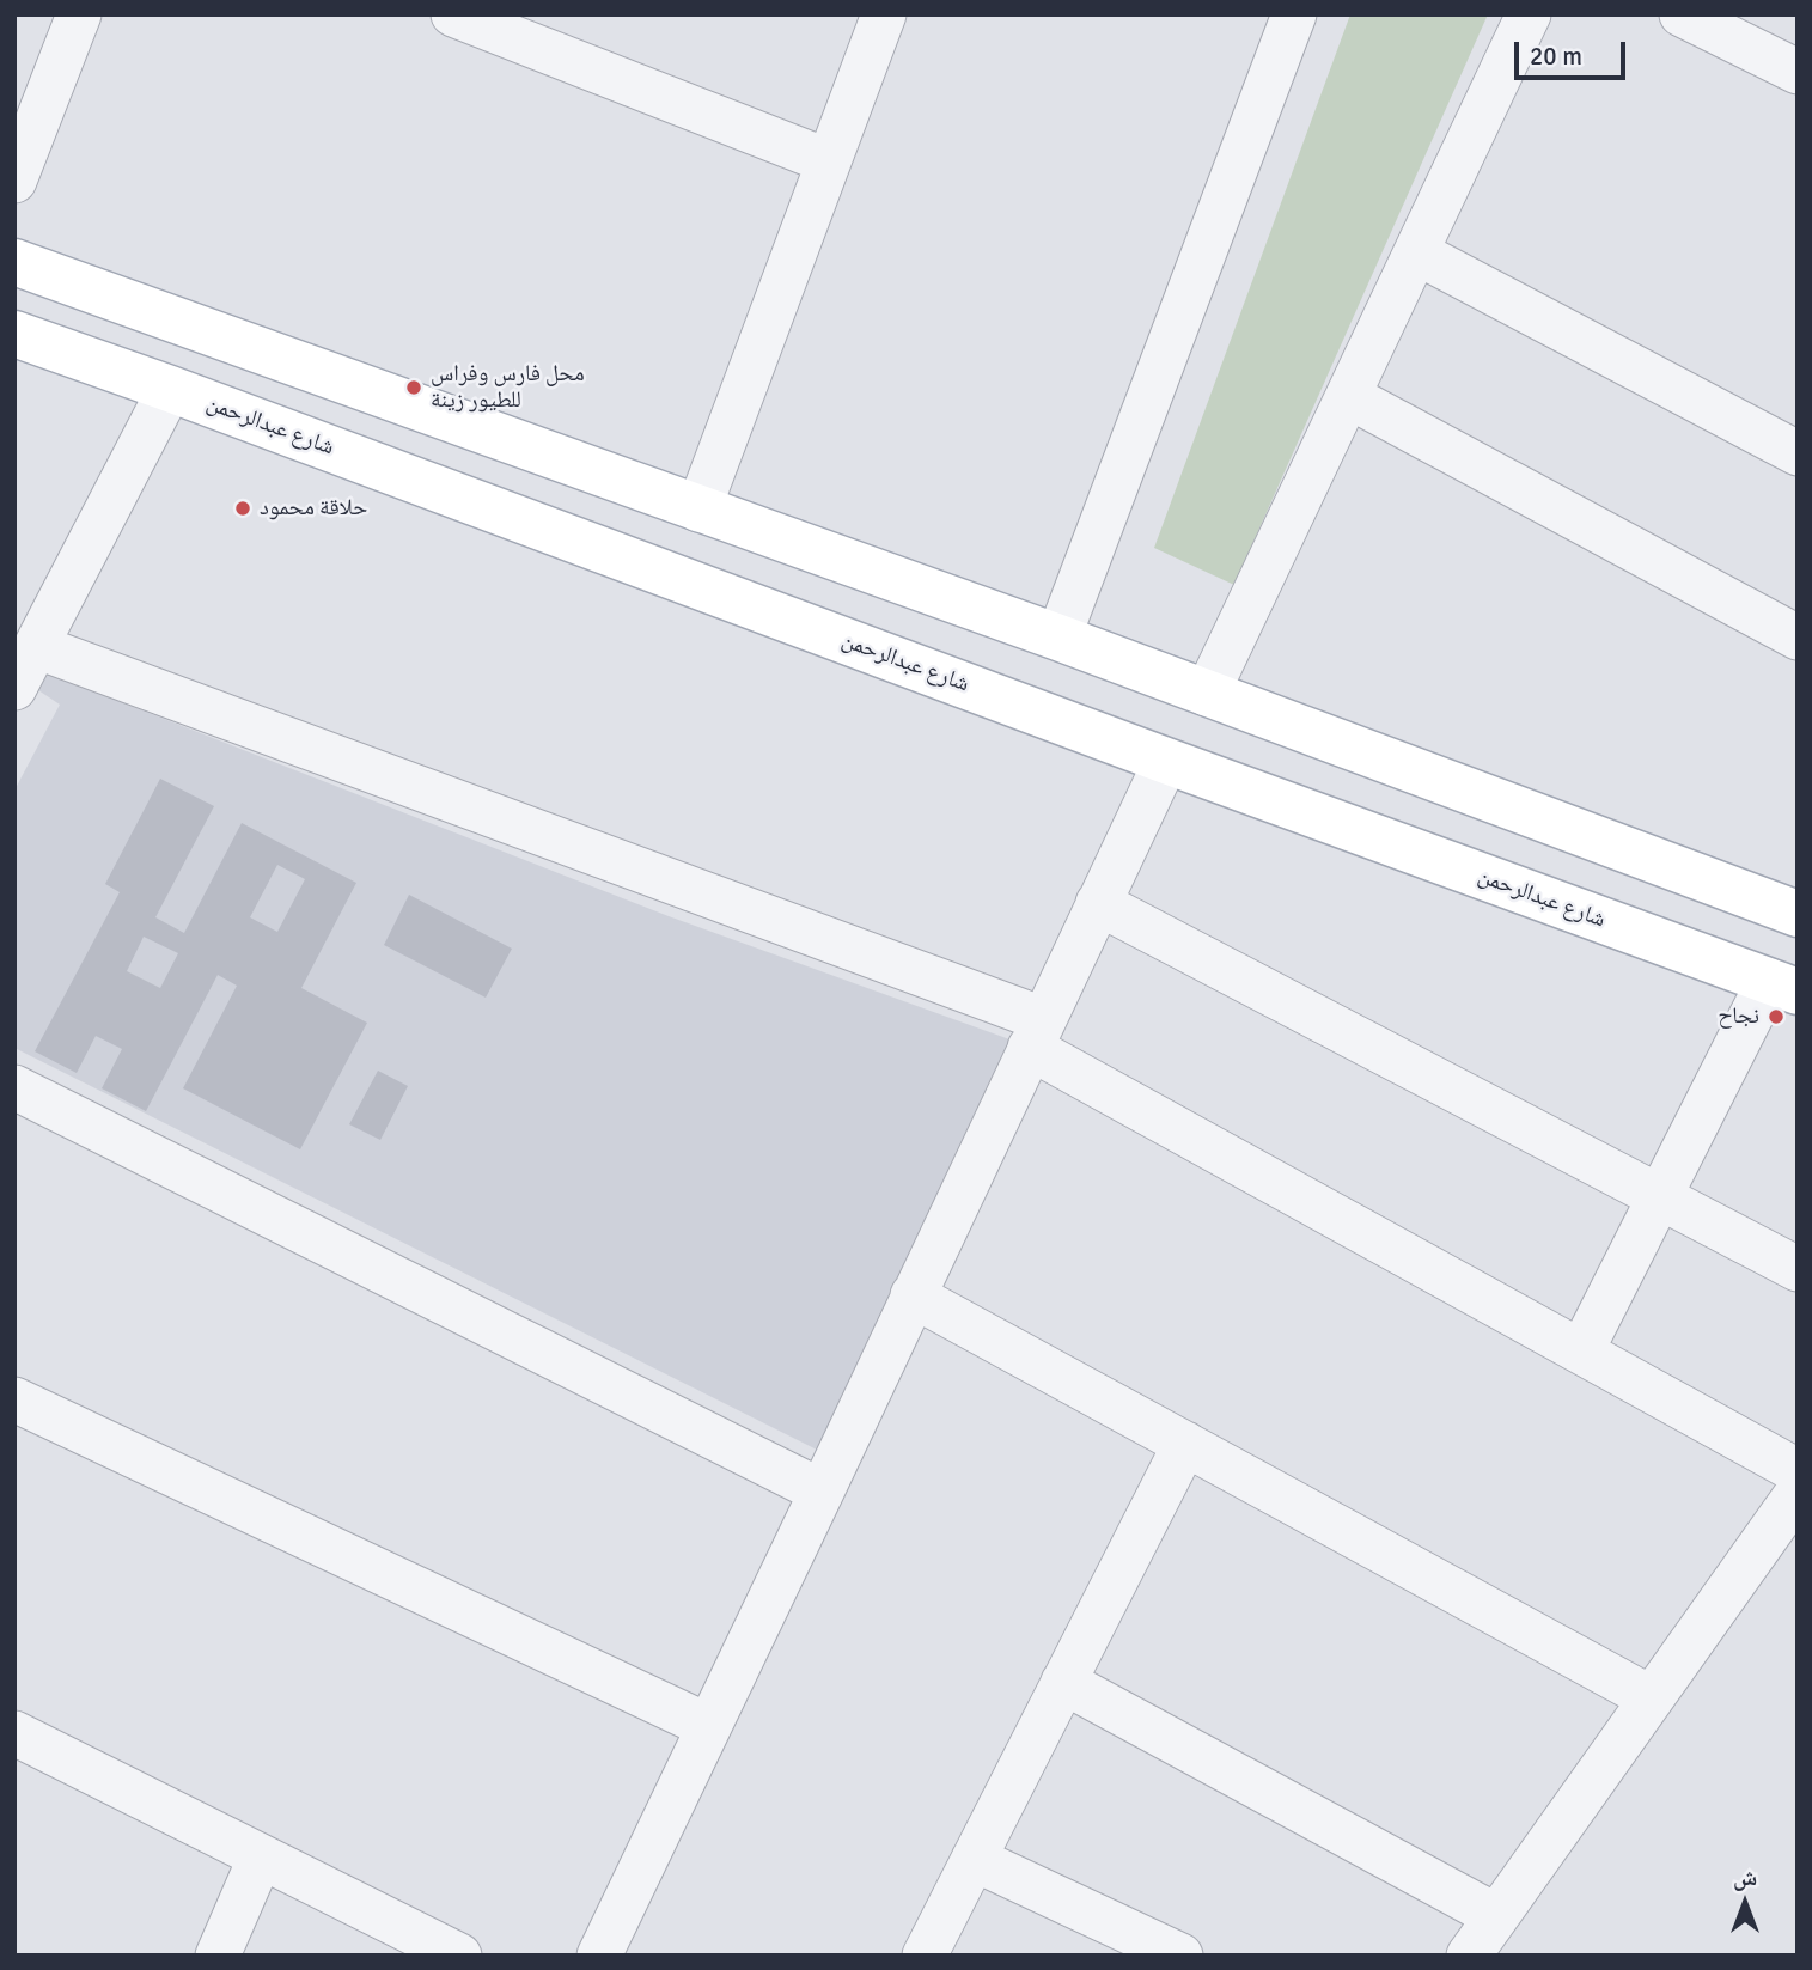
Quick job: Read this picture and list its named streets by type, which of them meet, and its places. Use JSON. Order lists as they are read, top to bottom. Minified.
{"streets":{"main road":["شارع عبدالرحمن"]},"places":["محل فارس وفراس للطيور زينة","حلاقة محمود","نجاح"],"scale_bar":"20 m","north":"top"}
